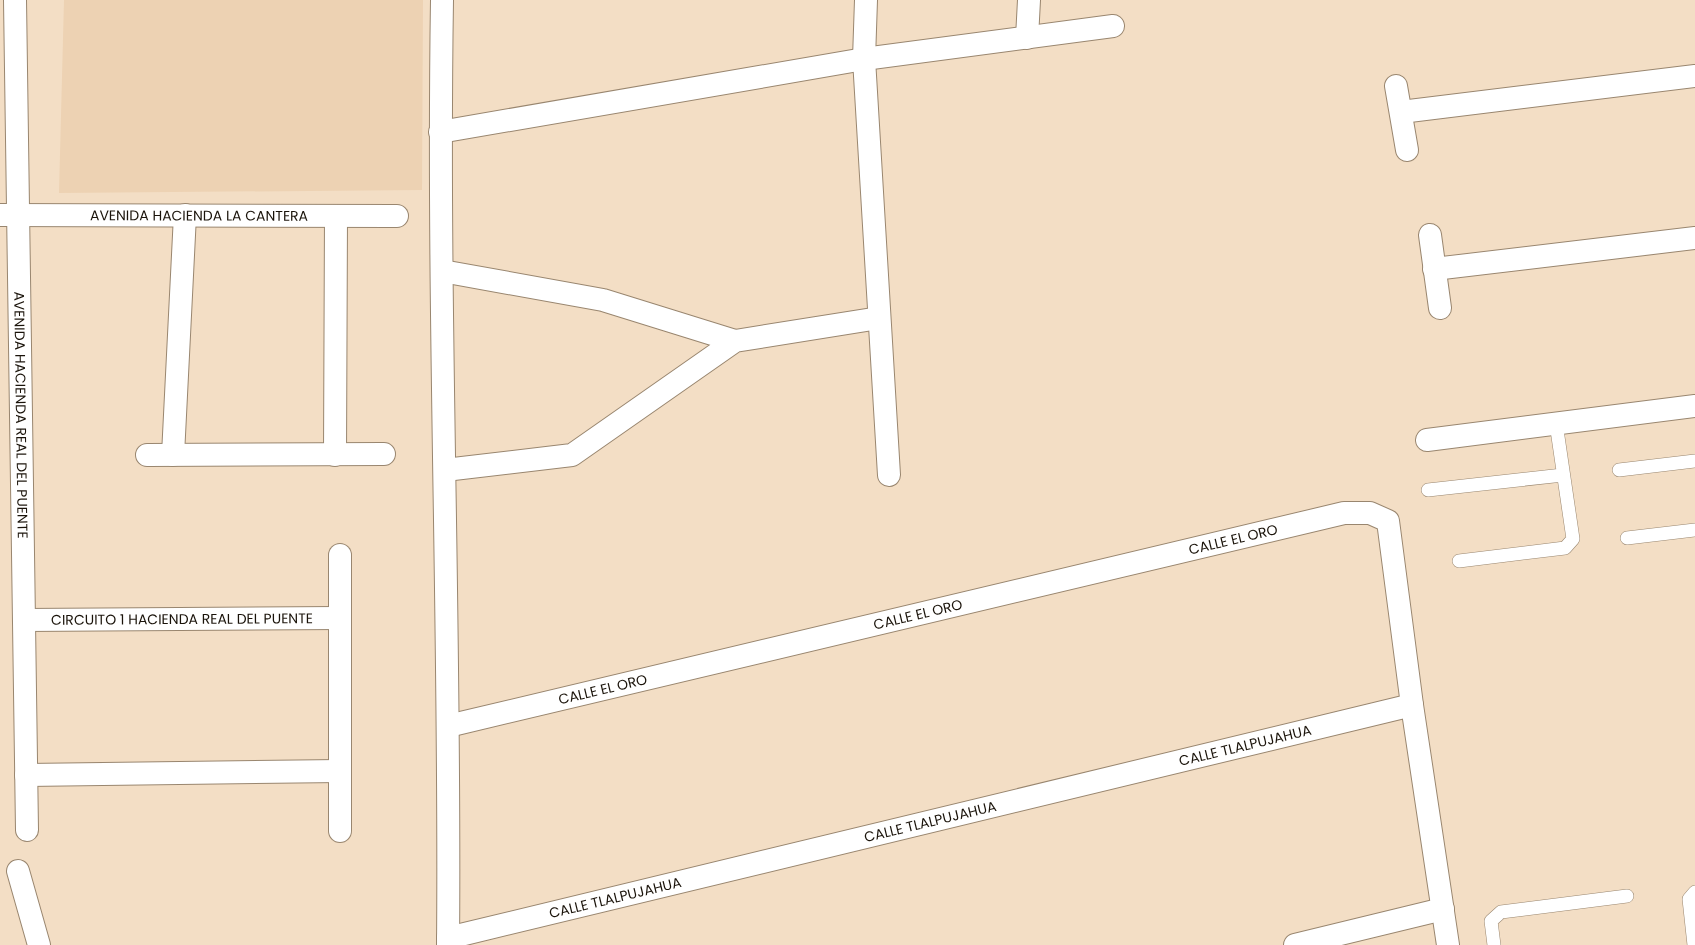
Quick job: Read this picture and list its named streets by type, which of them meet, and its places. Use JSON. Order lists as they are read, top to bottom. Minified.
{"streets":{"street":["AVENIDA HACIENDA LA CANTERA","AVENIDA HACIENDA REAL DEL PUENTE","CALLE EL ORO","CIRCUITO 1 HACIENDA REAL DEL PUENTE","CALLE TLALPUJAHUA"]},"crossings":[["AVENIDA HACIENDA LA CANTERA","AVENIDA HACIENDA REAL DEL PUENTE"],["AVENIDA HACIENDA REAL DEL PUENTE","CIRCUITO 1 HACIENDA REAL DEL PUENTE"],["CALLE EL ORO","CALLE TLALPUJAHUA"]]}
